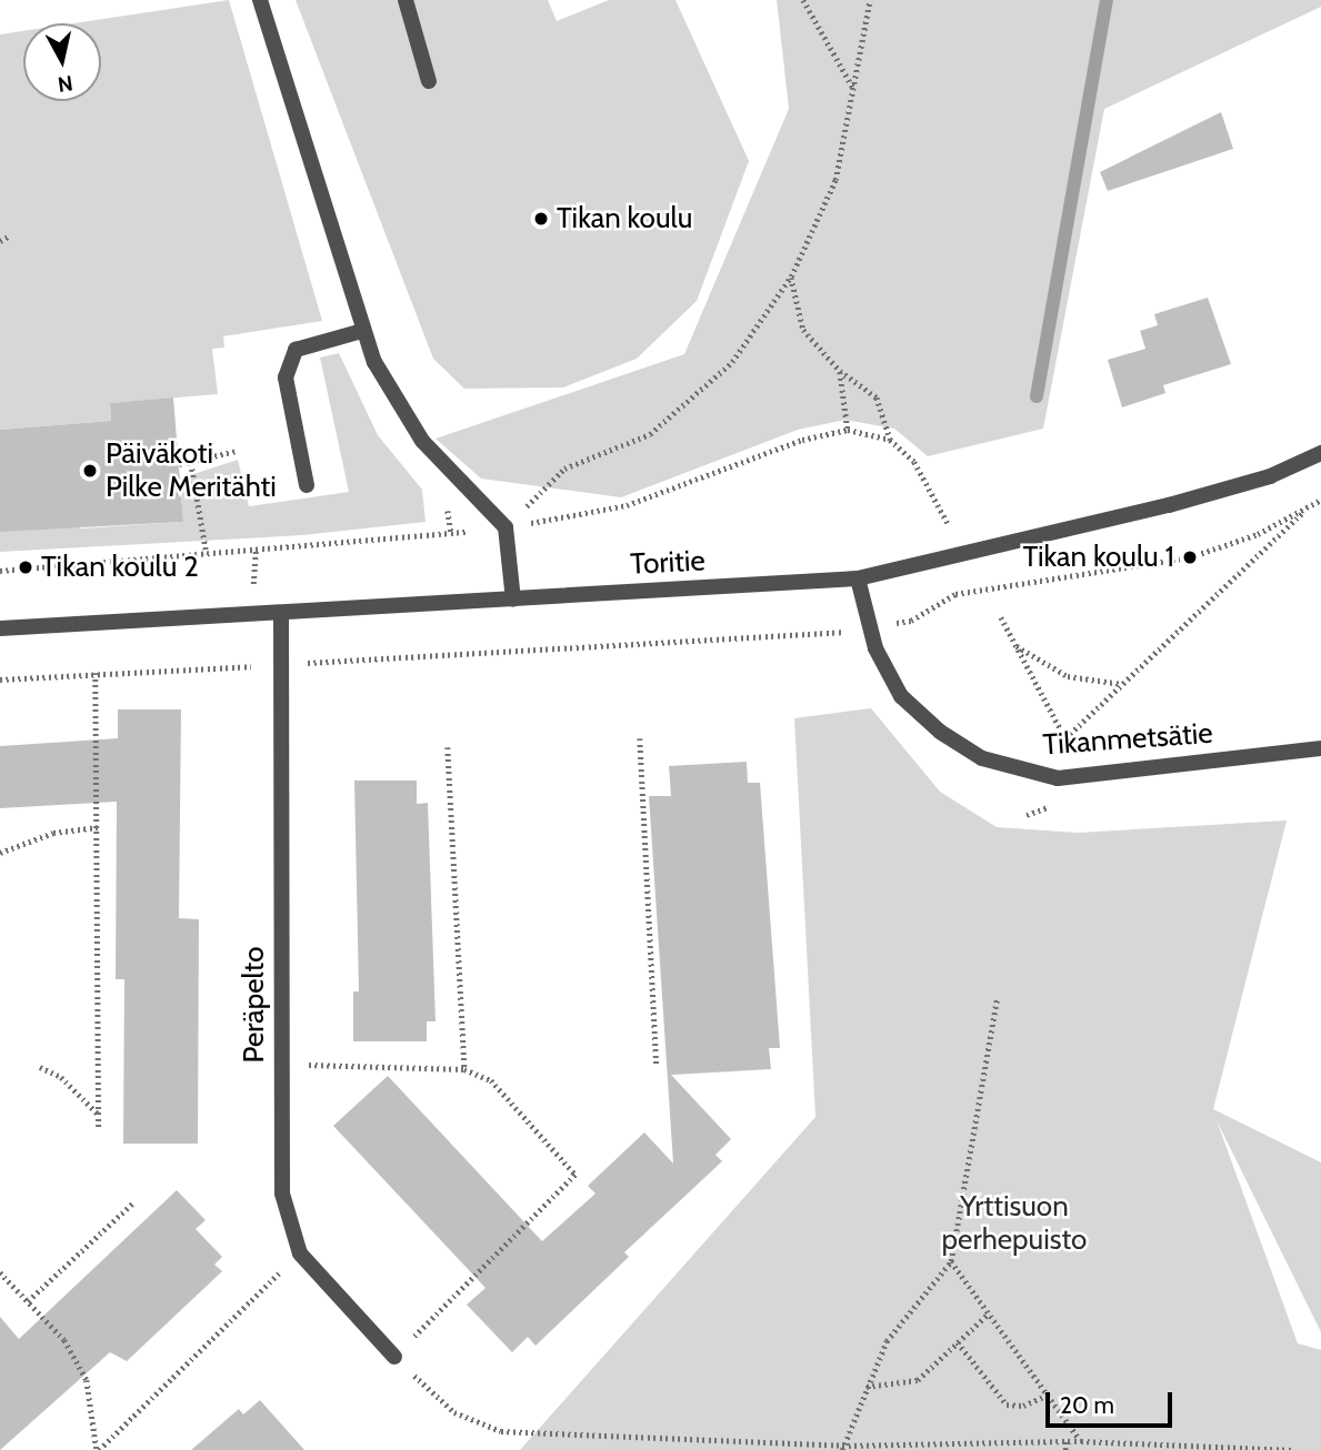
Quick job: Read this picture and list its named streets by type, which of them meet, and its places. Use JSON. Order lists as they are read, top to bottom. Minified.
{"streets":{"street":["Toritie","Tikanmetsätie","Peräpelto"]},"crossings":[["Toritie","Tikanmetsätie"],["Toritie","Peräpelto"]],"parks":["Yrttisuon perhepuisto"],"places":["Tikan koulu","Päiväkoti Pilke Meritähti","Tikan koulu 1","Tikan koulu 2"],"scale_bar":"20 m","north":"bottom"}
